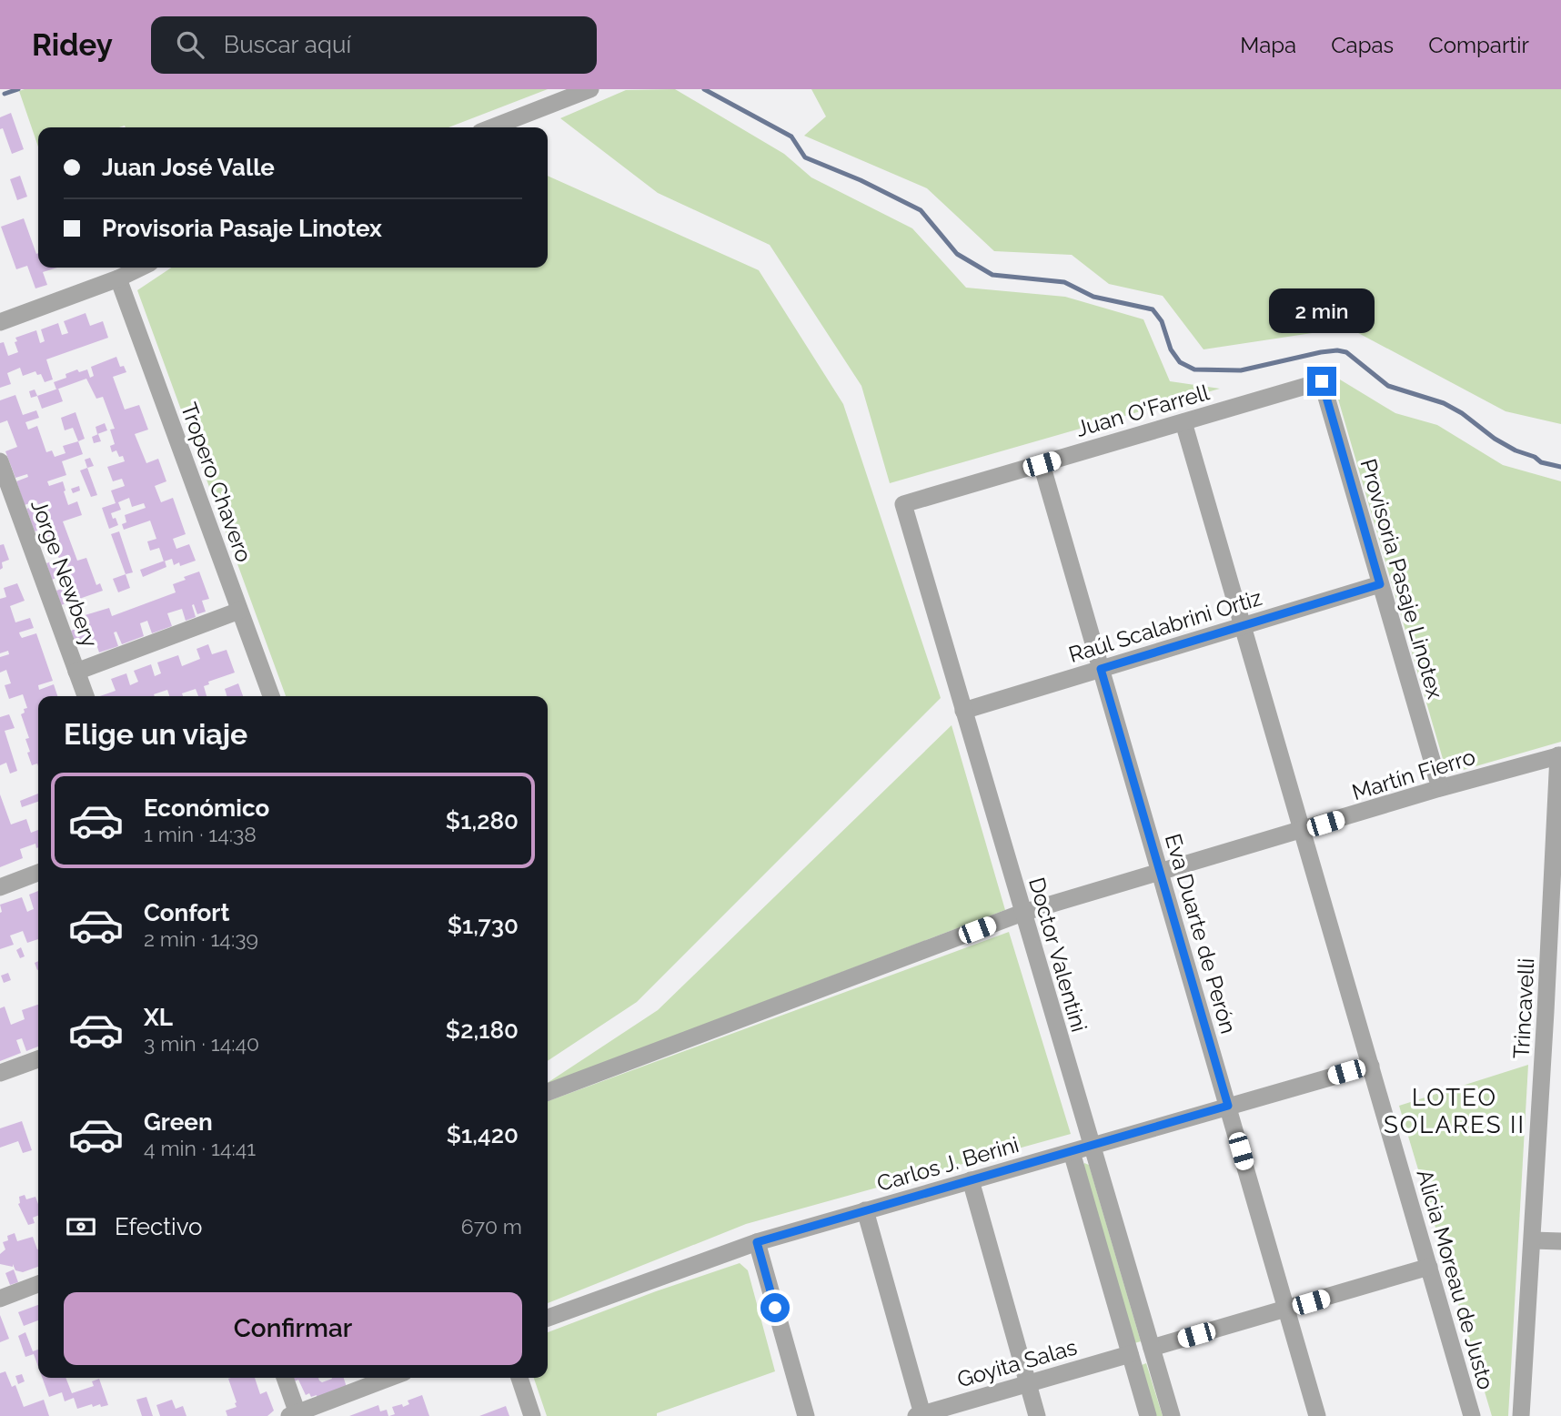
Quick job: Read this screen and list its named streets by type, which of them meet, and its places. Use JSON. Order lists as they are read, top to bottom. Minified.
{"streets":{"street":["Juan O'Farrell","Tropero Chavero","Jorge Newbery","Provisoria Pasaje Linotex","Raúl Scalabrini Ortiz","Martín Fierro","Eva Duarte de Perón","Doctor Valentini","Trincavelli","Carlos J. Berini","Alicia Moreau de Justo","Goyita Salas"]},"crossings":[["Juan O'Farrell","Provisoria Pasaje Linotex"],["Juan O'Farrell","Eva Duarte de Perón"],["Juan O'Farrell","Doctor Valentini"],["Juan O'Farrell","Alicia Moreau de Justo"],["Provisoria Pasaje Linotex","Raúl Scalabrini Ortiz"],["Provisoria Pasaje Linotex","Martín Fierro"],["Raúl Scalabrini Ortiz","Eva Duarte de Perón"],["Raúl Scalabrini Ortiz","Doctor Valentini"],["Raúl Scalabrini Ortiz","Alicia Moreau de Justo"],["Martín Fierro","Eva Duarte de Perón"],["Martín Fierro","Doctor Valentini"],["Martín Fierro","Trincavelli"],["Martín Fierro","Alicia Moreau de Justo"],["Eva Duarte de Perón","Carlos J. Berini"],["Doctor Valentini","Carlos J. Berini"],["Carlos J. Berini","Alicia Moreau de Justo"]],"districts":["LOTEO SOLARES II"],"page":{"header":"Ridey","search":"Buscar aquí","nav":["Mapa","Capas","Compartir"],"banner":["Juan José Valle","Provisoria Pasaje Linotex"],"bubble":"2 min","heading":"Elige un viaje","list":[{"name":"Económico","note":"1 min · 14:38","value":"$1,280"},{"name":"Confort","note":"2 min · 14:39","value":"$1,730"},{"name":"XL","note":"3 min · 14:40","value":"$2,180"},{"name":"Green","note":"4 min · 14:41","value":"$1,420"}],"pay":["Efectivo","670 m"],"buttons":"Confirmar"}}
